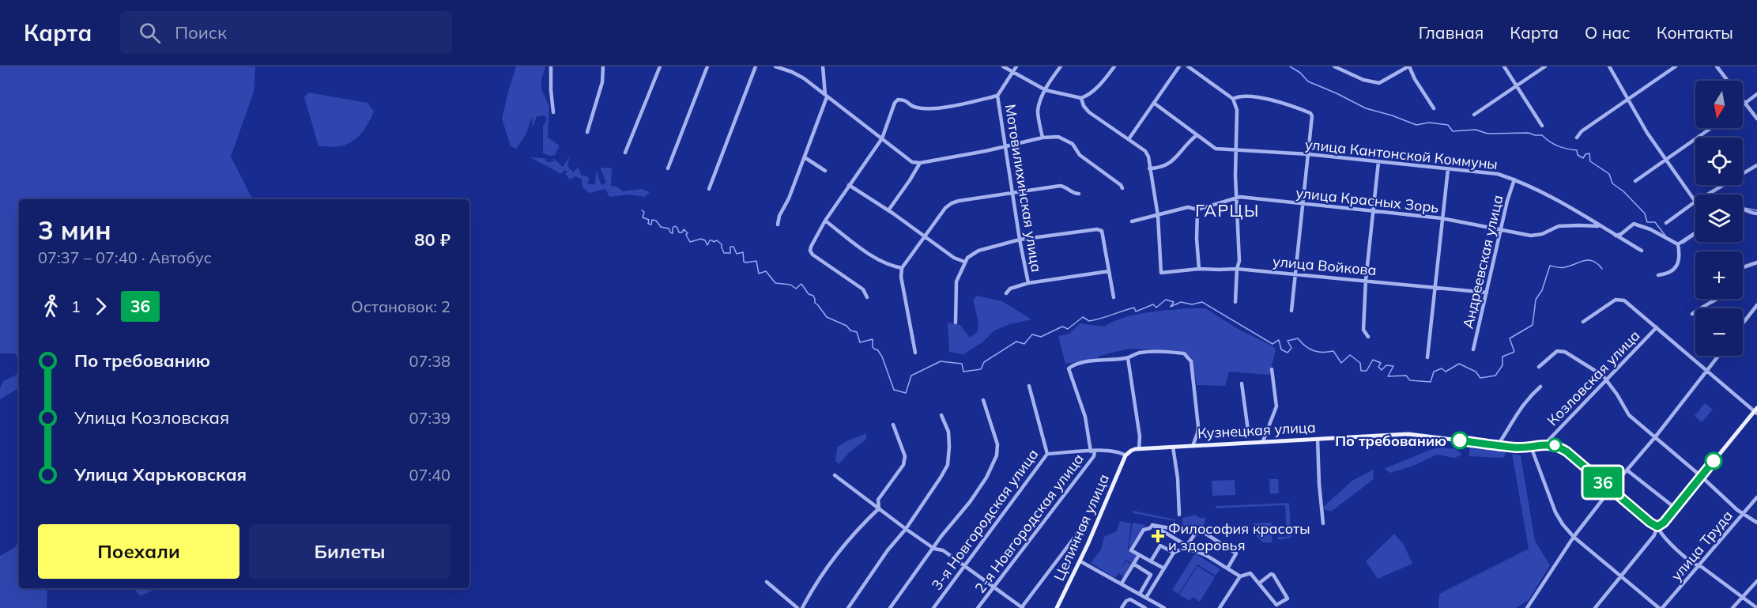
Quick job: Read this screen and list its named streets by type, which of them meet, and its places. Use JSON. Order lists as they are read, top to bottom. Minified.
{"streets":{"main road":["Кузнецкая улица","Целинная улица"],"street":["улица Кантонской Коммуны","Мотовилихинская улица","улица Красных Зорь","Андреевская улица","улица Войкова","Козловская улица","3-я Новгородская улица","2-я Новгородская улица","улица Труда"]},"crossings":[["улица Кантонской Коммуны","улица Красных Зорь"],["улица Кантонской Коммуны","Андреевская улица"],["улица Красных Зорь","Андреевская улица"],["улица Красных Зорь","улица Войкова"],["Андреевская улица","улица Войкова"],["Козловская улица","Кузнецкая улица"],["Кузнецкая улица","Целинная улица"]],"districts":["ГАРЦЫ"],"places":{"other":["По требованию"],"health":["Философия красоты и здоровья"]},"lines":["bus line 36"],"north":"bottom","page":{"header":"Карта","search":"Поиск","nav":["Главная","Карта","О нас","Контакты"],"on_map":"36","map_buttons":["+","−"],"heading":["3 мин","07:37 – 07:40 · Автобус","80 ₽"],"legs":["1","36","Остановок: 2"],"list":[{"name":"По требованию","value":"07:38"},{"name":"Улица Козловская","value":"07:39"},{"name":"Улица Харьковская","value":"07:40"}],"buttons":["Поехали","Билеты"]}}
